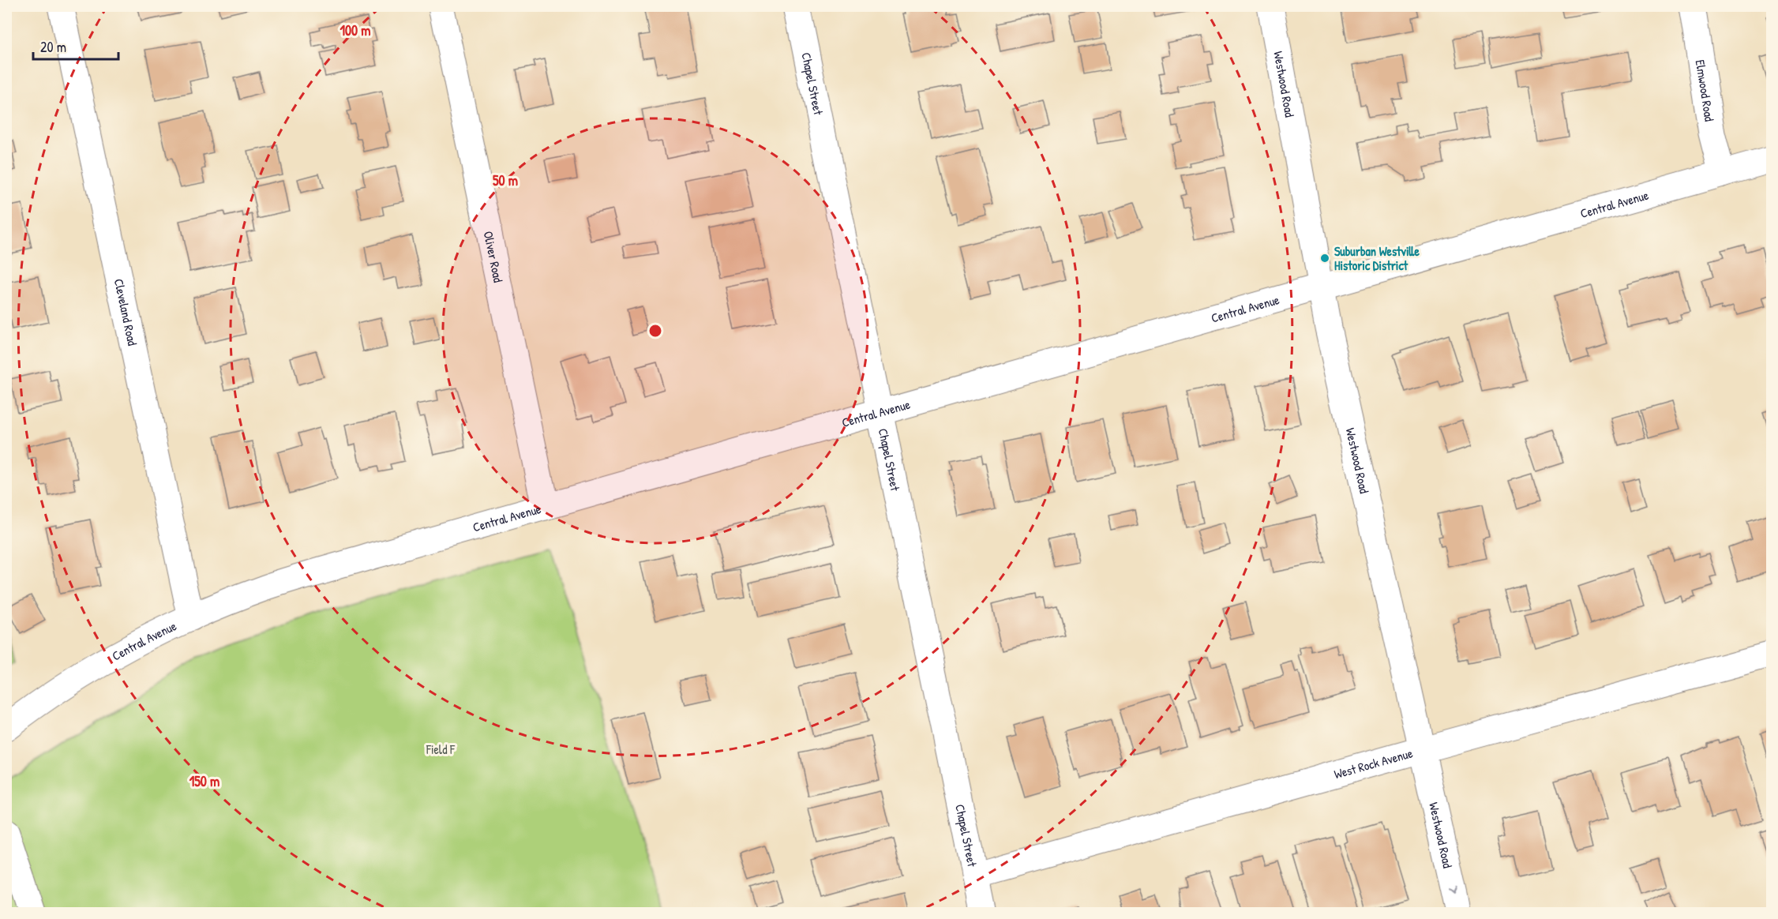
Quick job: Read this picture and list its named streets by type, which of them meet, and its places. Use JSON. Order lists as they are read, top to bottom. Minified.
{"streets":{"street":["Chapel Street","Westwood Road","Elmwood Road","Central Avenue","Oliver Road","Cleveland Road","West Rock Avenue"]},"crossings":[["Chapel Street","Central Avenue"],["Chapel Street","West Rock Avenue"],["Westwood Road","Central Avenue"],["Westwood Road","West Rock Avenue"],["Elmwood Road","Central Avenue"],["Central Avenue","Oliver Road"],["Central Avenue","Cleveland Road"]],"parks":["Field F"],"places":["Suburban Westville Historic District"],"scale_bar":"20 m","rings":["100 m","50 m","150 m"]}
